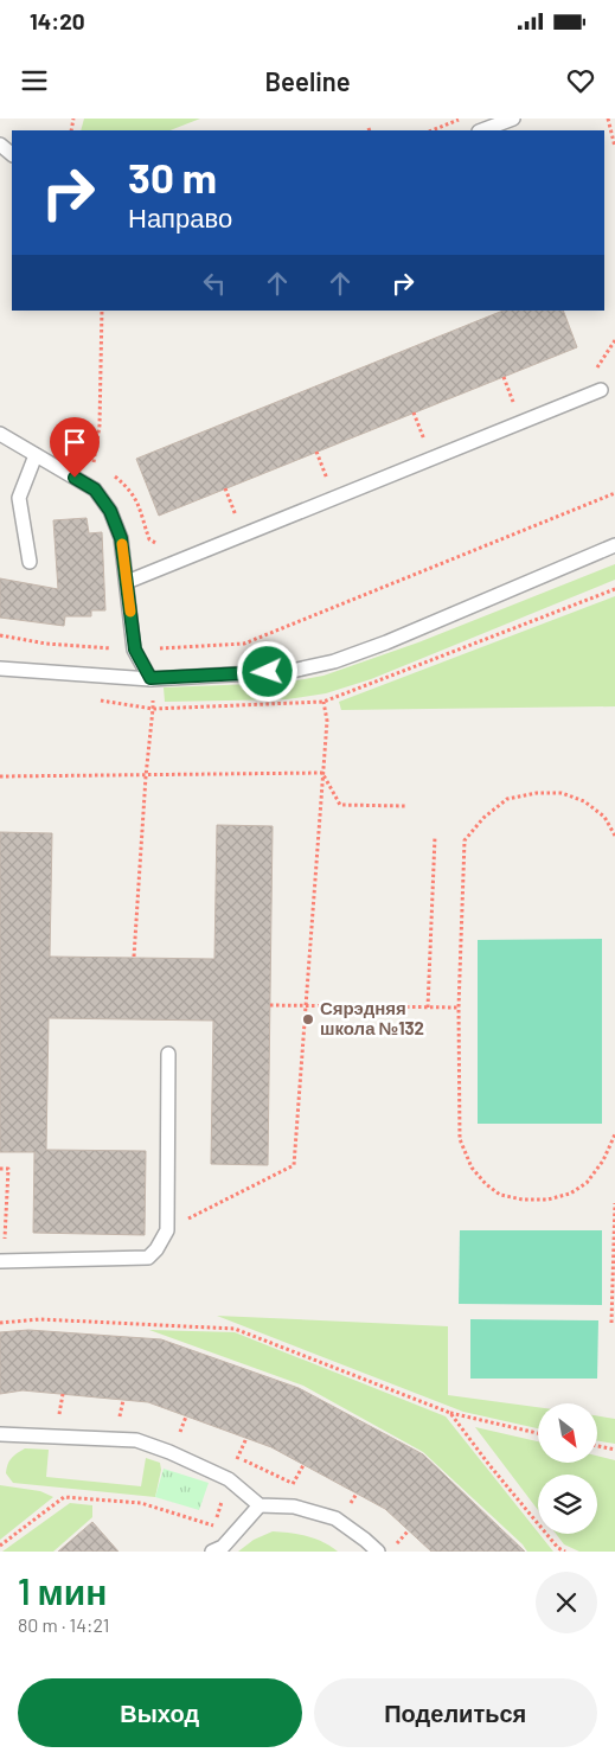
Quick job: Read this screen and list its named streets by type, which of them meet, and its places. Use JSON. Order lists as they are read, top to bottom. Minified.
{"places":["Сярэдняя школа №132"],"north":"bottom right","page":{"status":"14:20","header":"Beeline","turn":["30 m","Направо"],"heading":["1 мин","80 m · 14:21"],"buttons":["Выход","Поделиться"]}}
